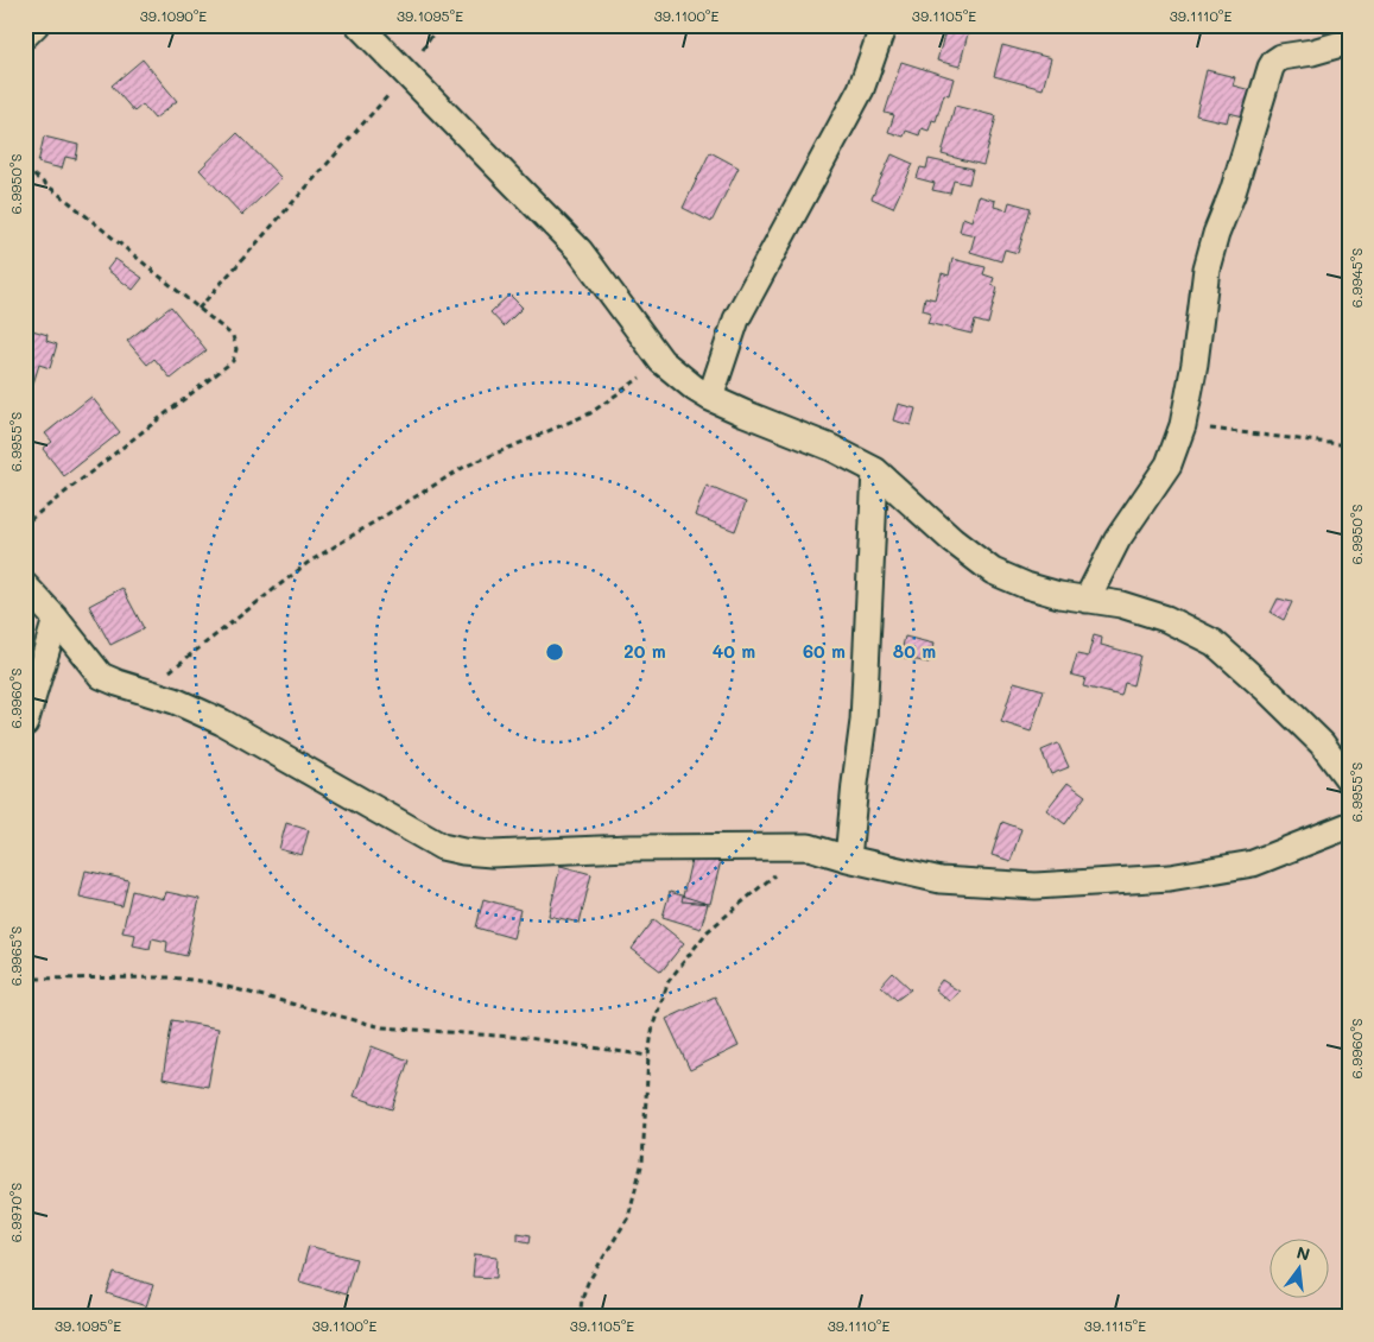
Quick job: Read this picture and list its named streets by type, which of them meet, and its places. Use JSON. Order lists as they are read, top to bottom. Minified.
{"north":"top","coordinates":["39.1090°E","39.1095°E","39.1100°E","39.1105°E","39.1110°E","6.9950°S","6.9945°S","6.9955°S","6.9960°S","6.9965°S","6.9970°S","39.1115°E"],"rings":["20 m","40 m","60 m","80 m"]}
